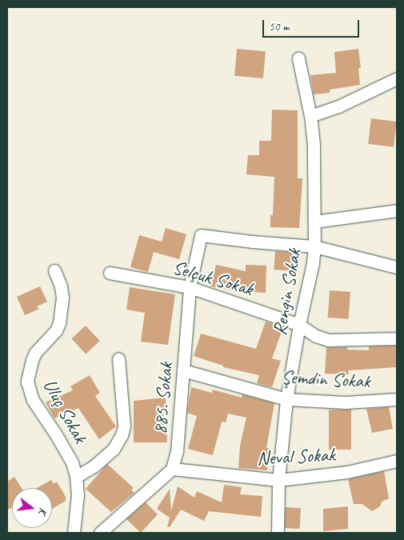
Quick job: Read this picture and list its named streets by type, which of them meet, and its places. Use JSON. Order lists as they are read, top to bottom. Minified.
{"streets":{"street":["Selçuk Sokak","Rengin Sokak","Şemdin Sokak","885. Sokak","Uluç Sokak","Neval Sokak"]},"crossings":[["Selçuk Sokak","Rengin Sokak"],["Selçuk Sokak","885. Sokak"],["Rengin Sokak","Şemdin Sokak"],["Rengin Sokak","885. Sokak"],["Rengin Sokak","Neval Sokak"],["Şemdin Sokak","885. Sokak"],["885. Sokak","Neval Sokak"]],"scale_bar":"50 m","north":"right"}
